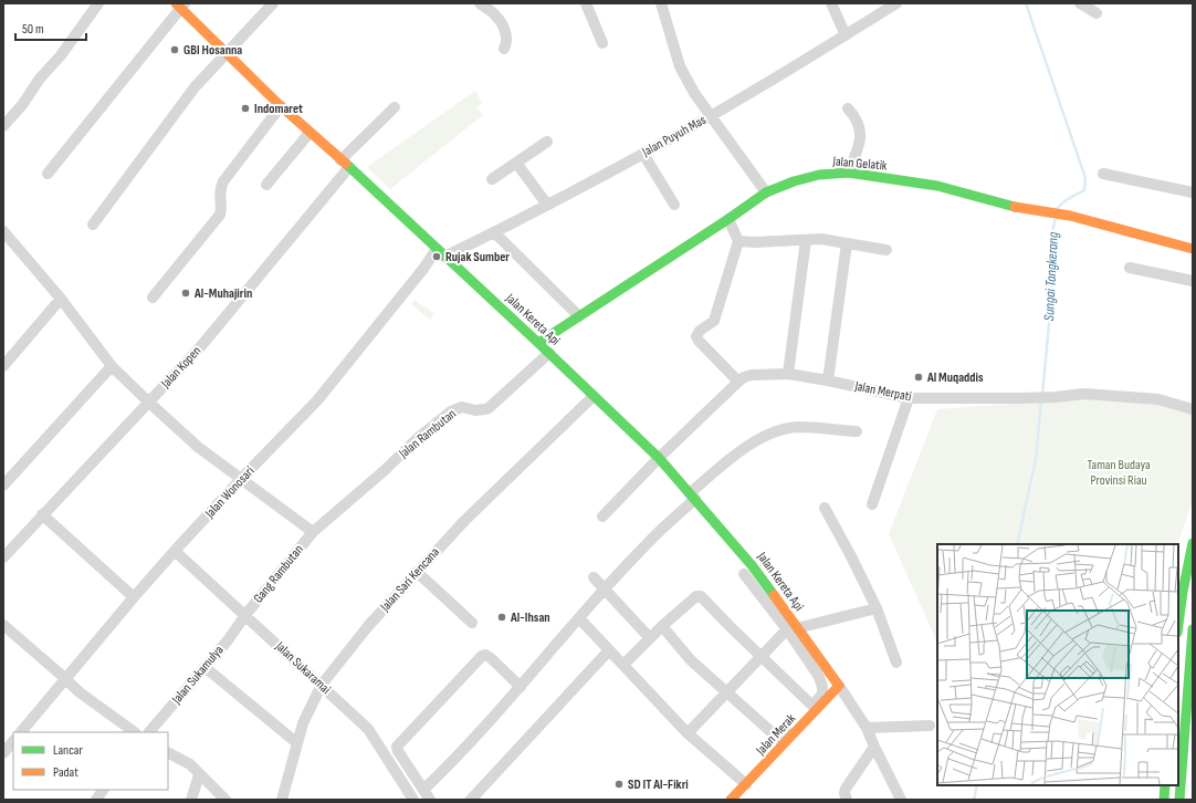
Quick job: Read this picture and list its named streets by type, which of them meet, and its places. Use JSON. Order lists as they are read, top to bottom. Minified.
{"streets":{"street":["Jalan Puyuh Mas","Jalan Gelatik","Jalan Kereta Api","Jalan Kopen","Jalan Merpati","Jalan Rambutan","Jalan Wonosari","Gang Rambutan","Jalan Sari Kencana","Jalan Sukaramai","Jalan Sukamulya","Jalan Merak"]},"crossings":[["Jalan Puyuh Mas","Jalan Kereta Api"],["Jalan Puyuh Mas","Jalan Wonosari"],["Jalan Gelatik","Jalan Kereta Api"],["Jalan Kereta Api","Jalan Kopen"],["Jalan Kereta Api","Jalan Merpati"],["Jalan Kereta Api","Jalan Rambutan"],["Jalan Kereta Api","Jalan Wonosari"],["Jalan Kereta Api","Jalan Sari Kencana"],["Jalan Kereta Api","Jalan Merak"],["Jalan Rambutan","Gang Rambutan"],["Jalan Wonosari","Jalan Sukaramai"],["Gang Rambutan","Jalan Sukaramai"],["Gang Rambutan","Jalan Sukamulya"],["Jalan Sari Kencana","Jalan Sukaramai"],["Jalan Sukaramai","Jalan Sukamulya"]],"water":["Sungai Tangkerang"],"parks":["Taman Budaya Provinsi Riau"],"places":["GBI Hosanna","Indomaret","Rujak Sumber","Al-Muhajirin","Al Muqaddis","Al-Ihsan","SD IT Al-Fikri"],"legend":["Lancar","Padat"],"scale_bar":"50 m"}
